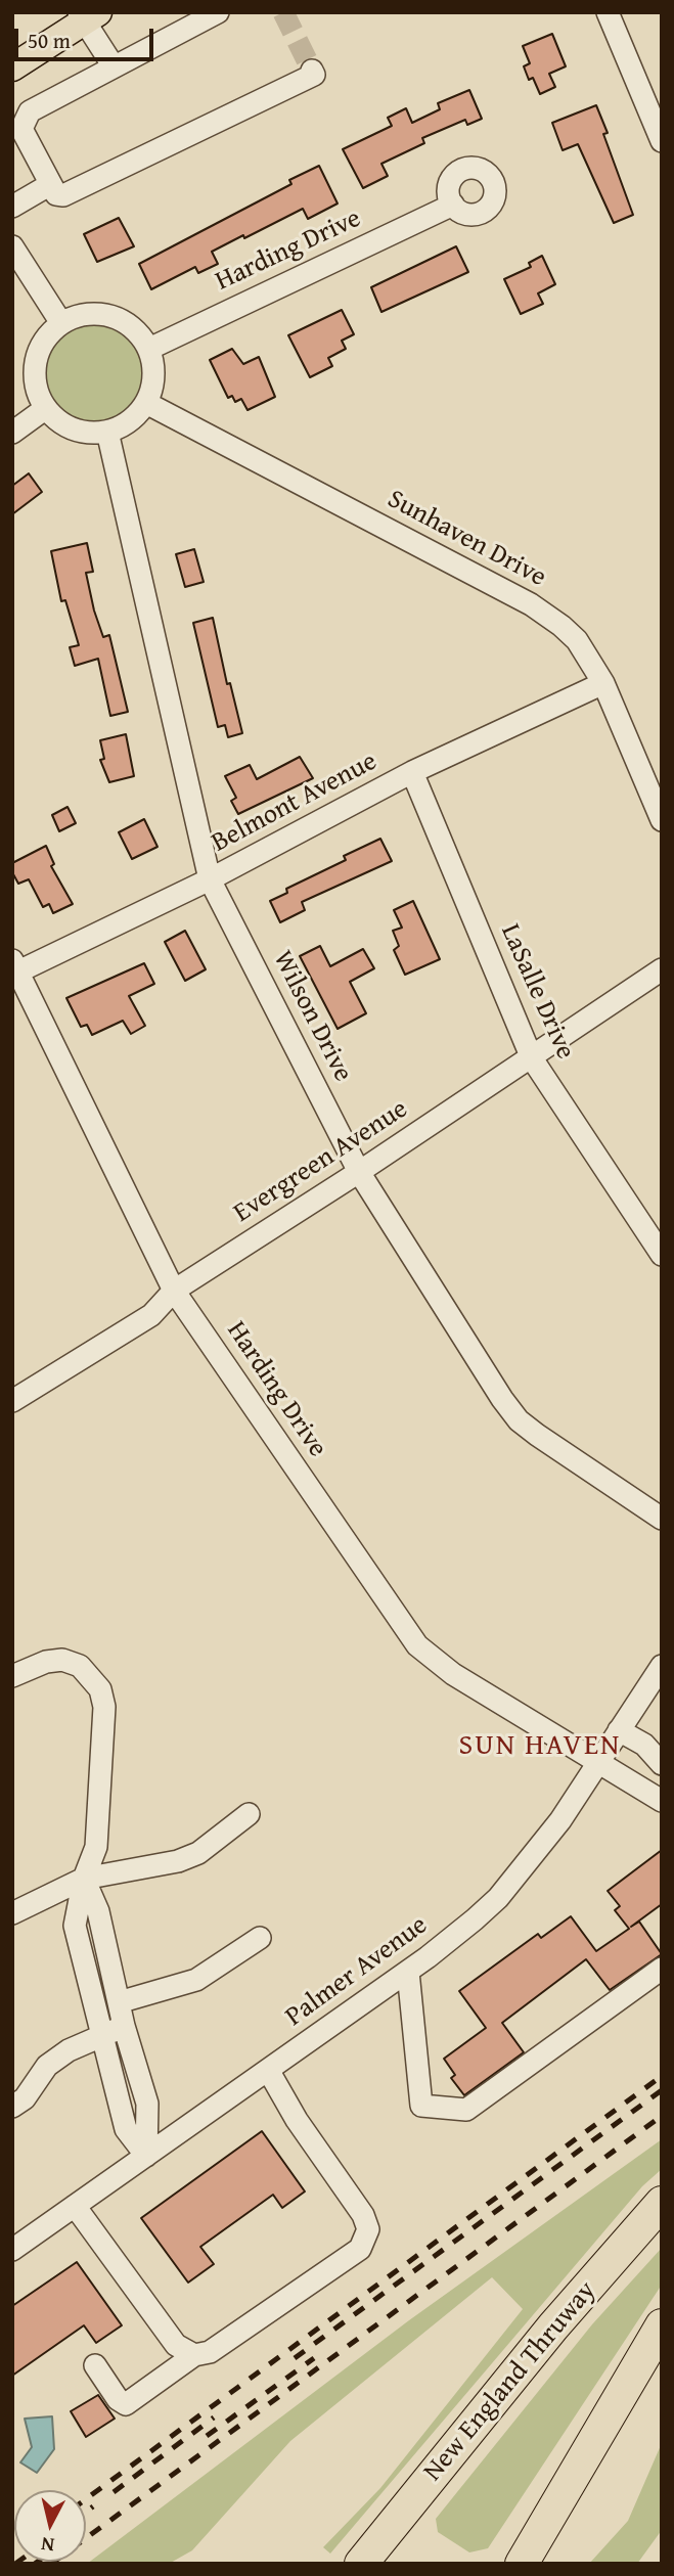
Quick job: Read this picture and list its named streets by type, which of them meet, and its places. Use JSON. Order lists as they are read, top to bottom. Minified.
{"streets":{"highway":["New England Thruway"],"street":["Harding Drive","Sunhaven Drive","Belmont Avenue","LaSalle Drive","Wilson Drive","Evergreen Avenue","Palmer Avenue"]},"crossings":[["Harding Drive","Sunhaven Drive"],["Harding Drive","Belmont Avenue"],["Harding Drive","Wilson Drive"],["Harding Drive","Evergreen Avenue"],["Harding Drive","Palmer Avenue"],["Sunhaven Drive","Belmont Avenue"],["Sunhaven Drive","Wilson Drive"],["Belmont Avenue","LaSalle Drive"],["Belmont Avenue","Wilson Drive"],["LaSalle Drive","Evergreen Avenue"],["Wilson Drive","Evergreen Avenue"]],"districts":["SUN HAVEN"],"scale_bar":"50 m","north":"bottom"}
